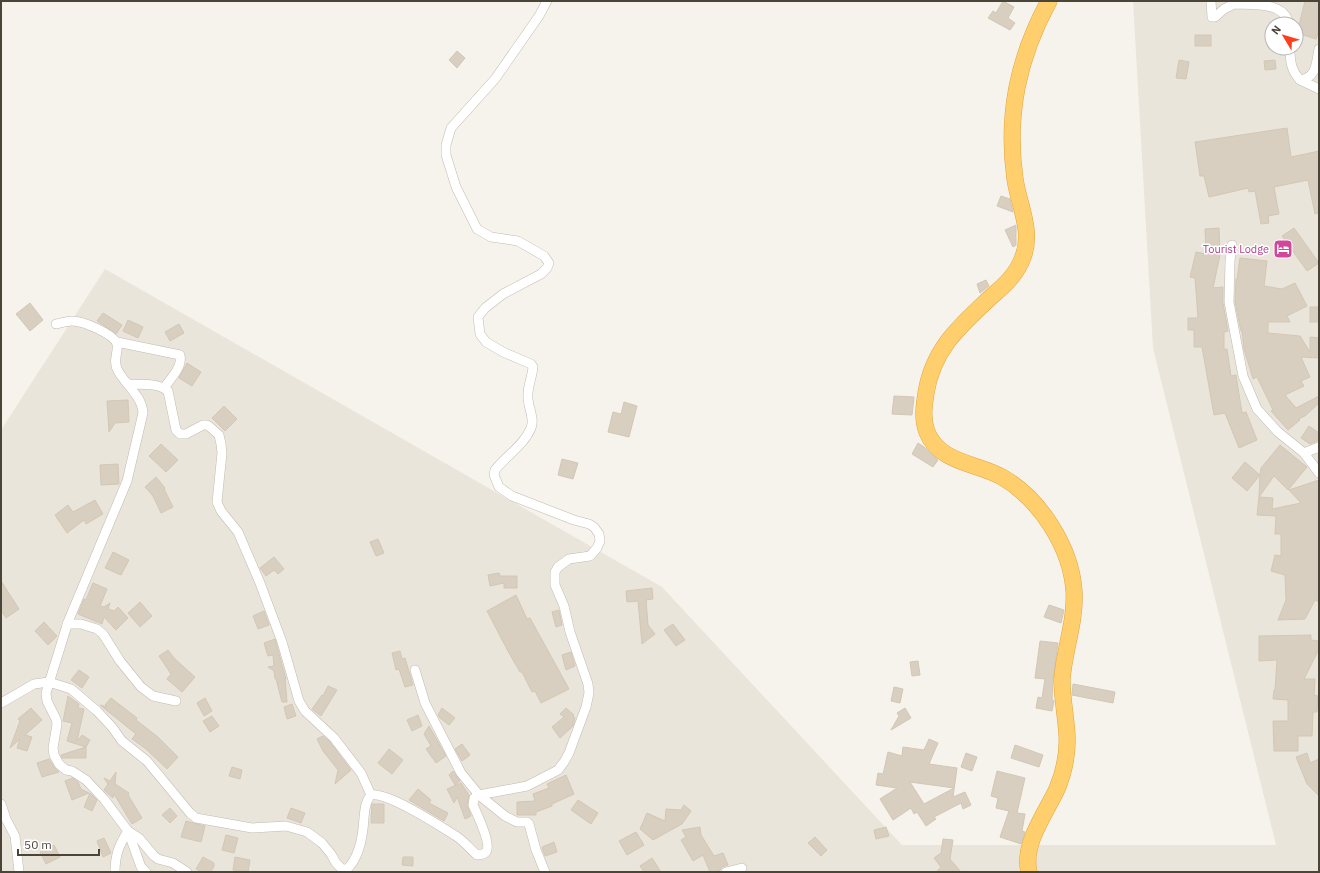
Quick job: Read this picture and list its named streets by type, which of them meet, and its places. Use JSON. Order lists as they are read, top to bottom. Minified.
{"places":{"hotel":["Tourist Lodge"]},"scale_bar":"50 m","north":"top left"}
